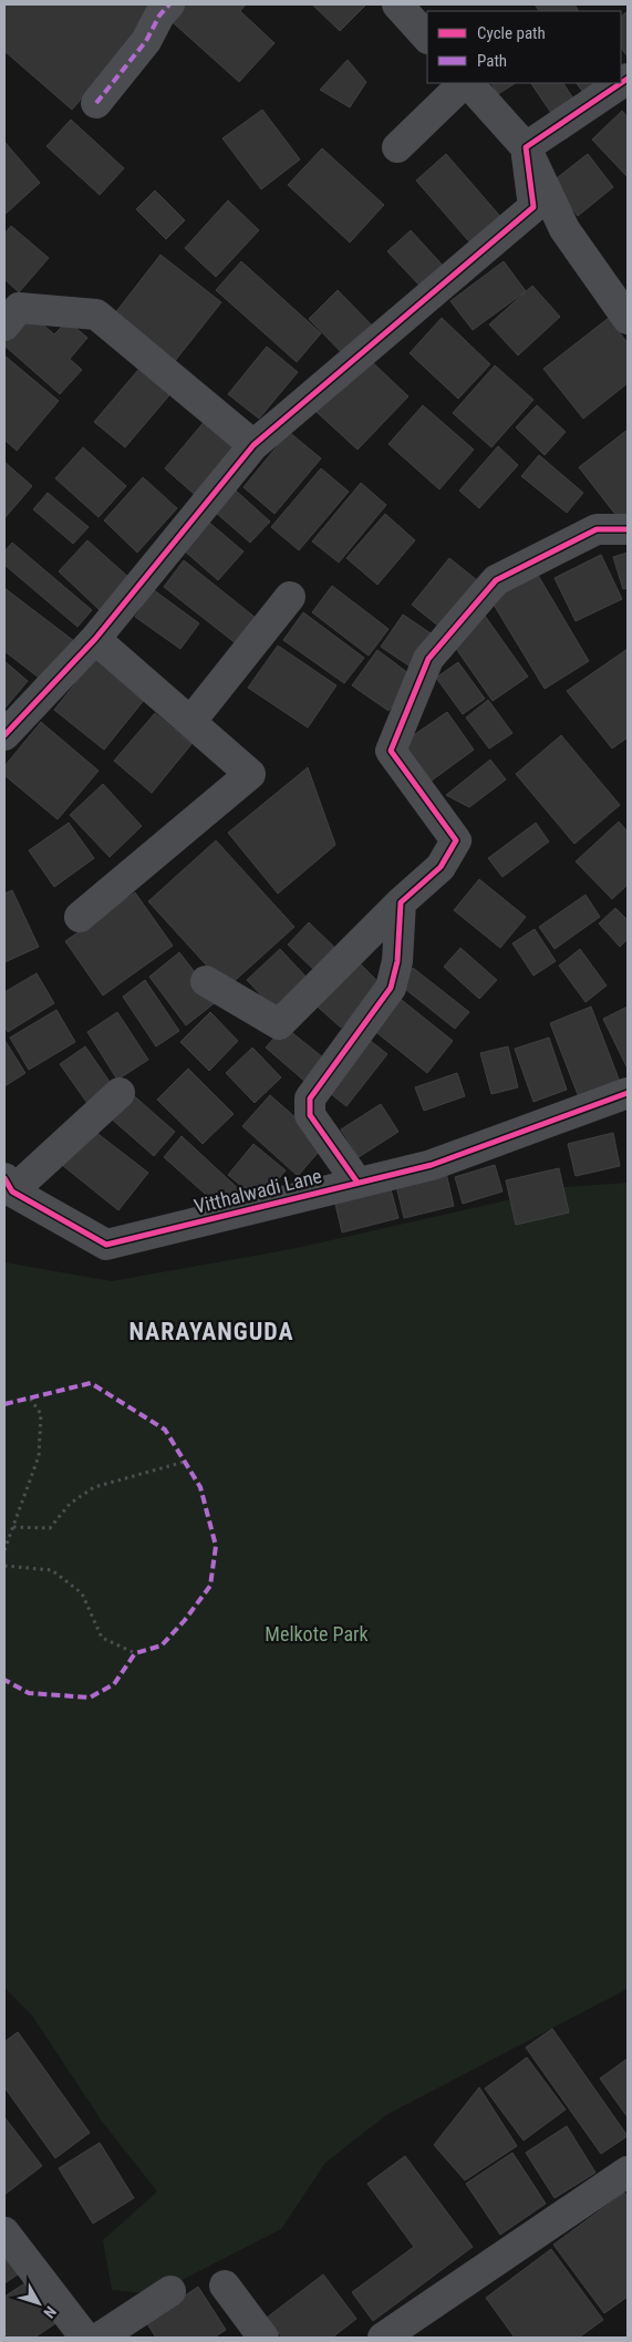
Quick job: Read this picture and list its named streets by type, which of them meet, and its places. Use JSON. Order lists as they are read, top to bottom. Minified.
{"streets":{"street":["Vitthalwadi Lane"]},"districts":["NARAYANGUDA"],"parks":["Melkote Park"],"legend":["Cycle path","Path"],"north":"bottom right"}
